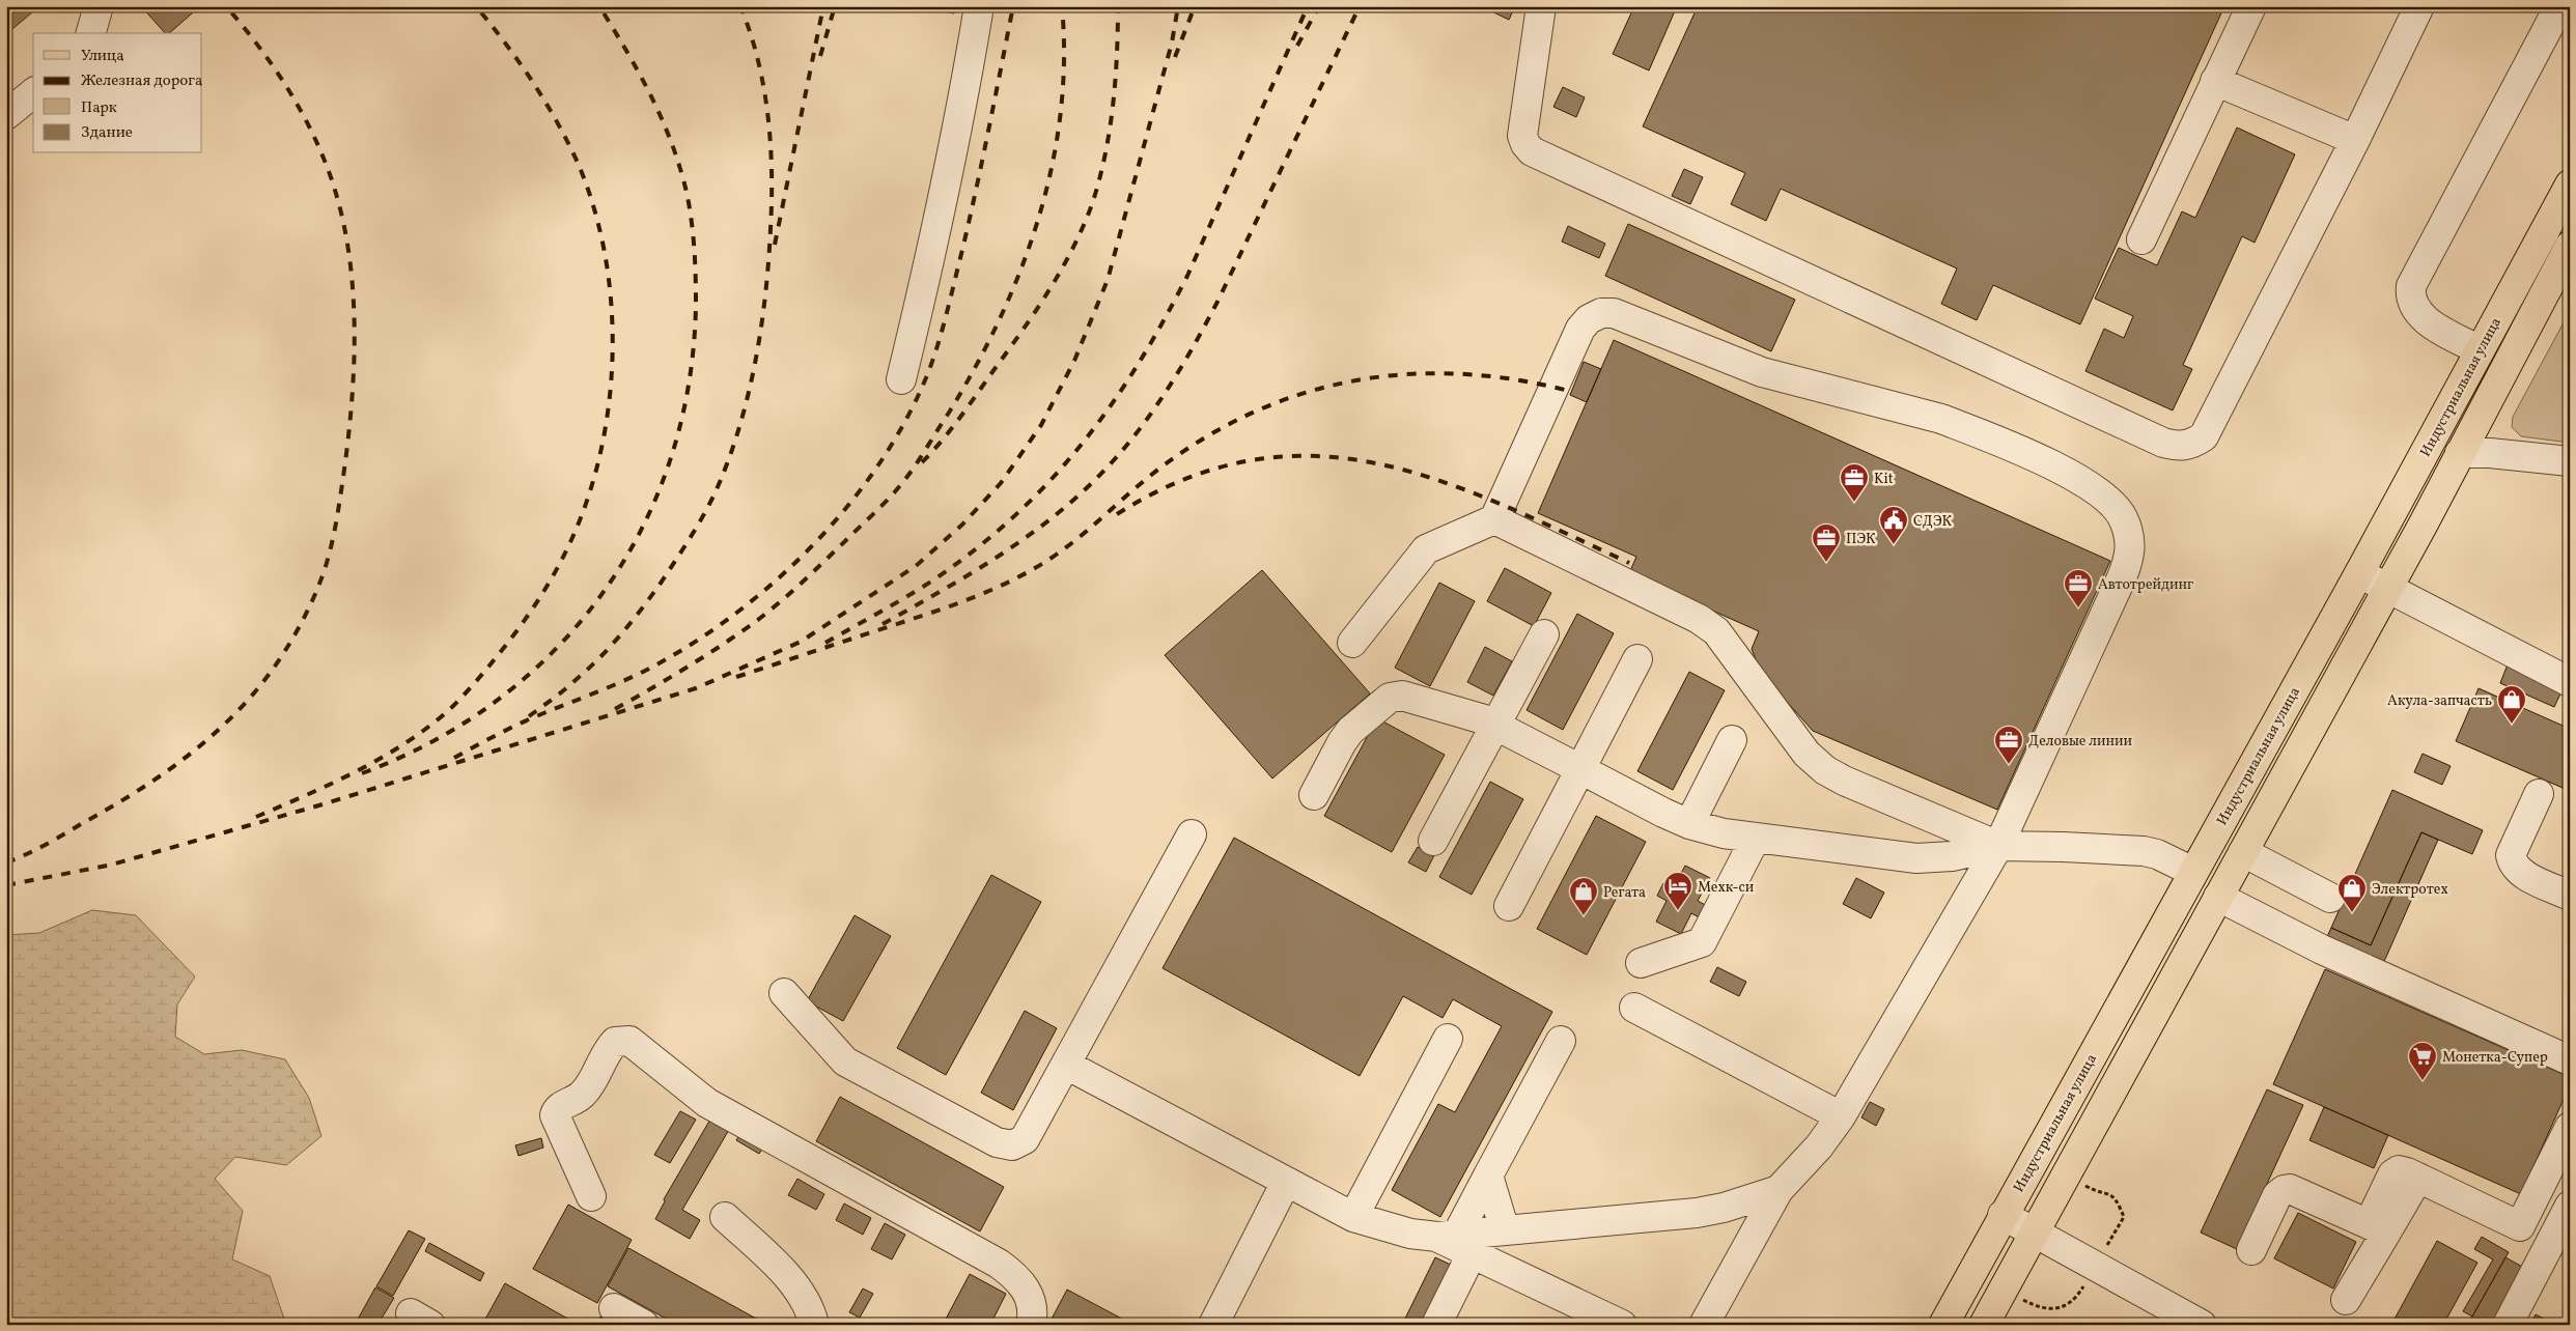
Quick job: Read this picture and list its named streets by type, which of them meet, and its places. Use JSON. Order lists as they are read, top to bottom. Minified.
{"streets":{"main road":["Индустриальная улица"]},"places":{"office":["Kit","ПЭК","Автотрейдинг","Деловые линии"],"public building":["СДЭК"],"shop":["Акула-запчасть","Электротех","Регата"],"hotel":["Мехк-си"],"supermarket":["Монетка-Супер"]},"legend":["Улица","Железная дорога","Парк","Здание"]}
